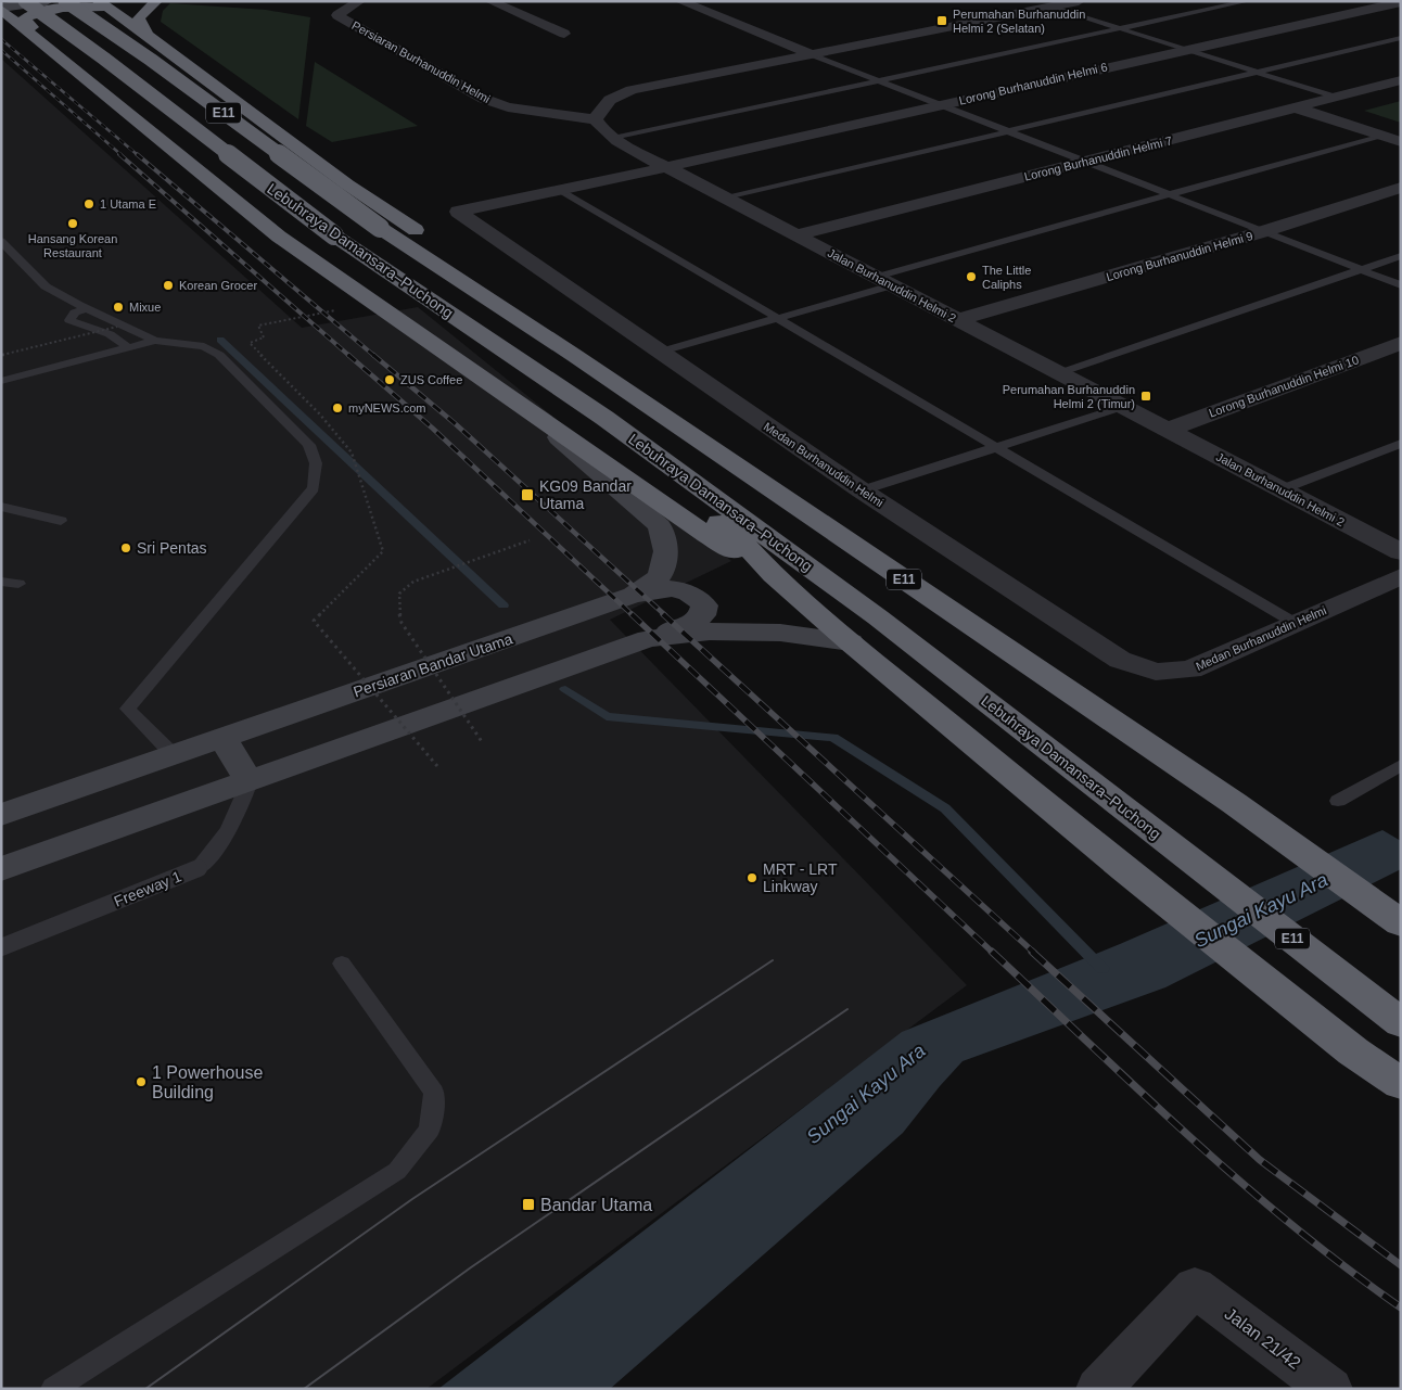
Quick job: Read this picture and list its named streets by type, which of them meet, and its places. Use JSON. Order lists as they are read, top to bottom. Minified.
{"streets":{"highway":["E11","Lebuhraya Damansara–Puchong"],"main road":["Persiaran Bandar Utama"],"street":["Persiaran Burhanuddin Helmi","Lorong Burhanuddin Helmi 6","Lorong Burhanuddin Helmi 7","Lorong Burhanuddin Helmi 9","Jalan Burhanuddin Helmi 2","Lorong Burhanuddin Helmi 10","Medan Burhanuddin Helmi","Jalan 21/42"],"lane":["Freeway 1"]},"crossings":[["Persiaran Burhanuddin Helmi","Jalan Burhanuddin Helmi 2"],["Lorong Burhanuddin Helmi 6","Jalan Burhanuddin Helmi 2"],["Lorong Burhanuddin Helmi 6","Medan Burhanuddin Helmi"],["Lorong Burhanuddin Helmi 7","Jalan Burhanuddin Helmi 2"],["Lorong Burhanuddin Helmi 9","Jalan Burhanuddin Helmi 2"],["Jalan Burhanuddin Helmi 2","Lorong Burhanuddin Helmi 10"],["Jalan Burhanuddin Helmi 2","Medan Burhanuddin Helmi"]],"water":["Sungai Kayu Ara"],"places":{"transit":["Perumahan Burhanuddin Helmi 2 (Selatan)","Perumahan Burhanuddin Helmi 2 (Timur)","KG09 Bandar Utama","Bandar Utama"],"other":["1 Utama E","Hansang Korean Restaurant","The Little Caliphs","Korean Grocer","Mixue","ZUS Coffee","myNEWS.com","Sri Pentas","MRT - LRT Linkway","1 Powerhouse Building"]}}
